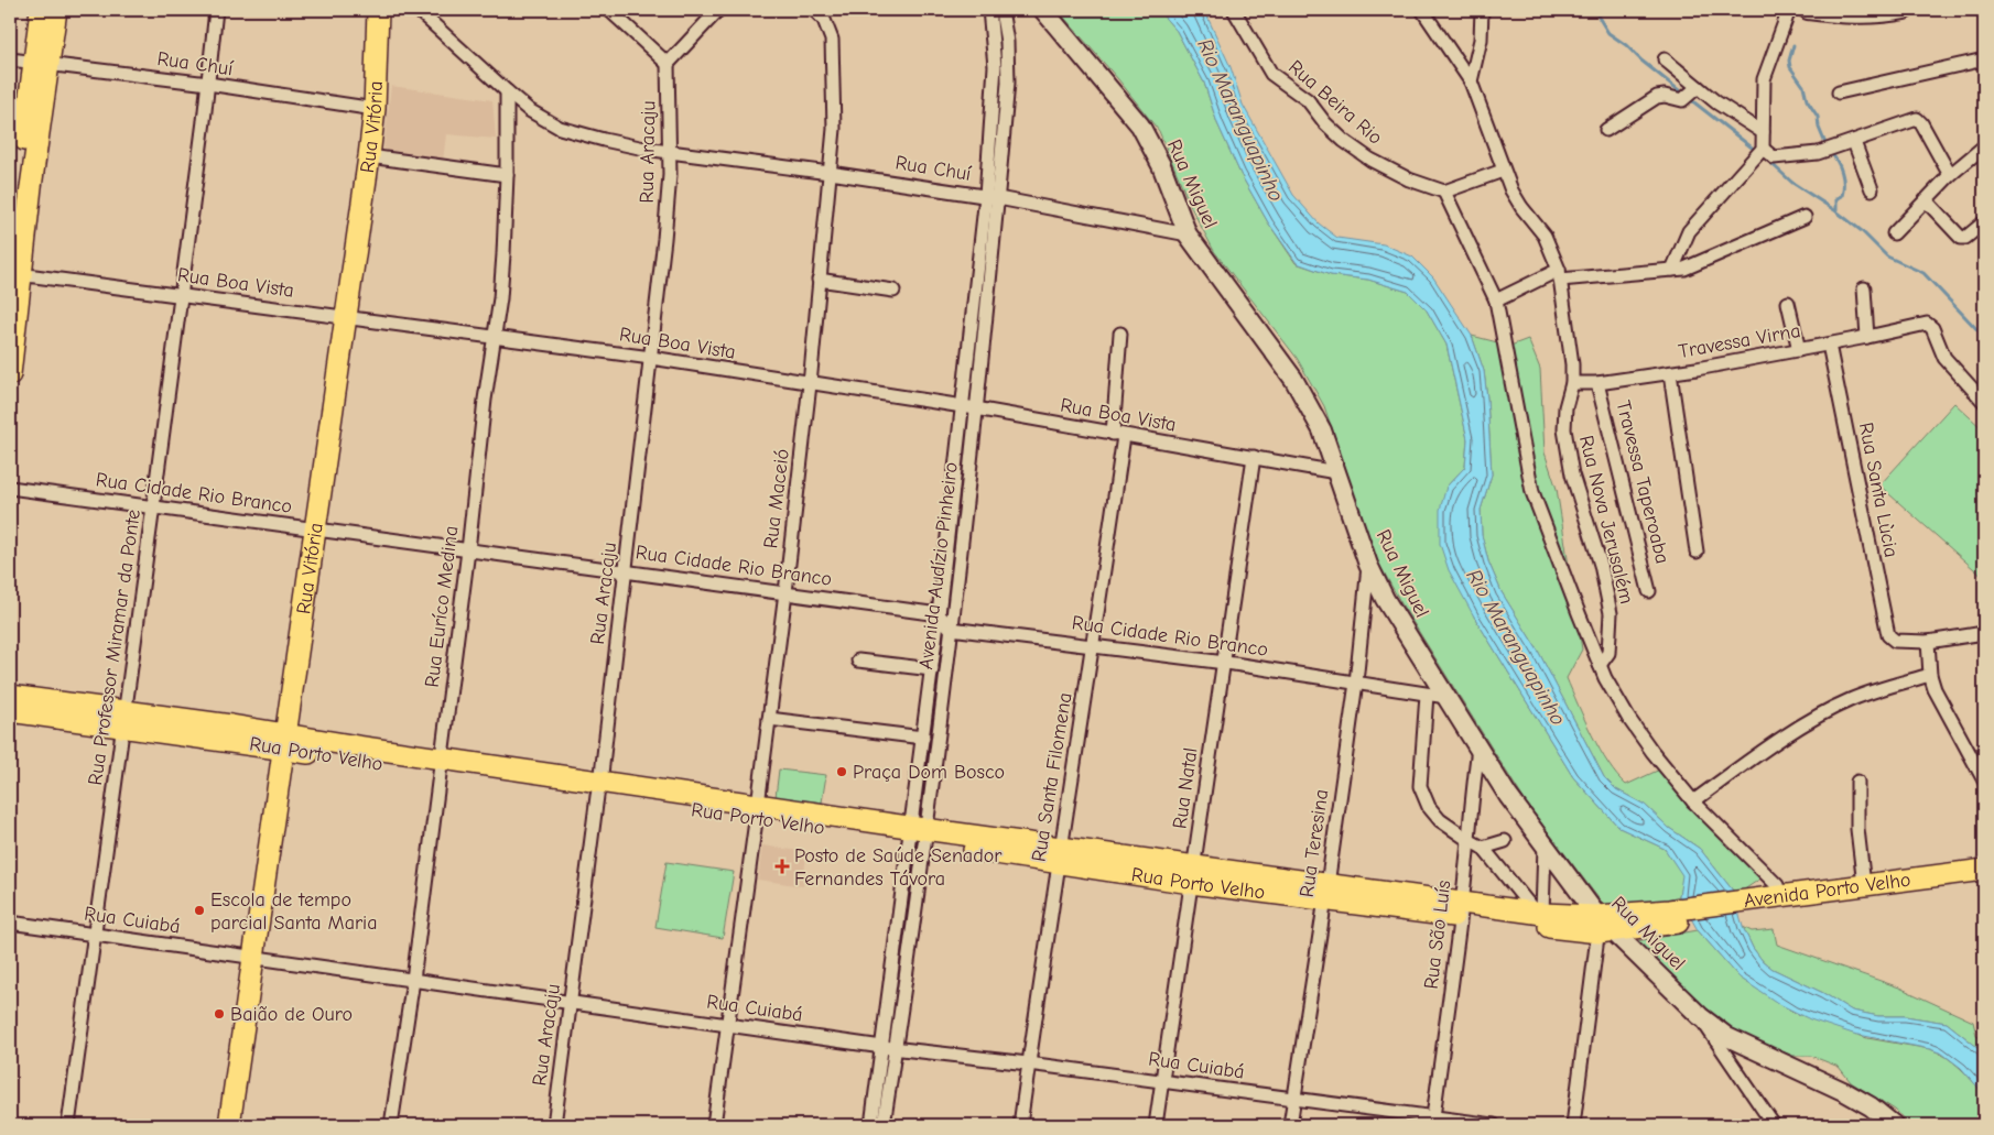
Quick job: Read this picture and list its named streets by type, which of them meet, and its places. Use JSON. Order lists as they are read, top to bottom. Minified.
{"streets":{"main road":["Rua Vitória","Rua Miguel","Rua Porto Velho","Avenida Porto Velho"],"street":["Rua Chuí","Rua Beira Rio","Rua Aracaju","Rua Boa Vista","Travessa Virna","Travessa Taperoaba","Rua Santa Lùcia","Rua Cidade Rio Branco","Rua Maceió","Rua Nova Jerusalém","Avenida Audízio Pinheiro","Rua Euríco Medina","Rua Professor Miramar da Ponte","Rua Santa Filomena","Rua Natal","Rua Teresina","Rua Cuiabá","Rua São Luís"]},"crossings":[["Rua Chuí","Rua Vitória"],["Rua Chuí","Rua Aracaju"],["Rua Chuí","Rua Miguel"],["Rua Chuí","Rua Maceió"],["Rua Chuí","Avenida Audízio Pinheiro"],["Rua Chuí","Rua Euríco Medina"],["Rua Chuí","Rua Professor Miramar da Ponte"],["Rua Vitória","Rua Boa Vista"],["Rua Vitória","Rua Cidade Rio Branco"],["Rua Vitória","Rua Porto Velho"],["Rua Vitória","Rua Cuiabá"],["Rua Aracaju","Rua Boa Vista"],["Rua Aracaju","Rua Cidade Rio Branco"],["Rua Aracaju","Rua Porto Velho"],["Rua Aracaju","Rua Cuiabá"],["Rua Miguel","Rua Boa Vista"],["Rua Miguel","Rua Cidade Rio Branco"],["Rua Miguel","Rua Porto Velho"],["Rua Miguel","Rua Teresina"],["Rua Miguel","Rua São Luís"],["Rua Boa Vista","Rua Maceió"],["Rua Boa Vista","Avenida Audízio Pinheiro"],["Rua Boa Vista","Rua Euríco Medina"],["Rua Boa Vista","Rua Professor Miramar da Ponte"],["Rua Boa Vista","Rua Santa Filomena"],["Rua Boa Vista","Rua Natal"],["Travessa Virna","Travessa Taperoaba"],["Travessa Virna","Rua Santa Lùcia"],["Travessa Virna","Rua Nova Jerusalém"],["Rua Cidade Rio Branco","Rua Maceió"],["Rua Cidade Rio Branco","Avenida Audízio Pinheiro"],["Rua Cidade Rio Branco","Rua Euríco Medina"],["Rua Cidade Rio Branco","Rua Professor Miramar da Ponte"],["Rua Cidade Rio Branco","Rua Santa Filomena"],["Rua Cidade Rio Branco","Rua Natal"],["Rua Cidade Rio Branco","Rua Teresina"],["Rua Maceió","Rua Porto Velho"],["Rua Maceió","Rua Cuiabá"],["Avenida Audízio Pinheiro","Rua Porto Velho"],["Avenida Audízio Pinheiro","Rua Cuiabá"],["Rua Euríco Medina","Rua Porto Velho"],["Rua Euríco Medina","Rua Cuiabá"],["Rua Professor Miramar da Ponte","Rua Porto Velho"],["Rua Professor Miramar da Ponte","Rua Cuiabá"],["Rua Porto Velho","Rua Santa Filomena"],["Rua Porto Velho","Rua Natal"],["Rua Porto Velho","Rua Teresina"],["Rua Porto Velho","Avenida Porto Velho"],["Rua Porto Velho","Rua São Luís"],["Rua Santa Filomena","Rua Cuiabá"],["Rua Natal","Rua Cuiabá"],["Rua Teresina","Rua Cuiabá"],["Rua Cuiabá","Rua São Luís"]],"water":["Rio Maranguapinho"],"places":{"other":["Praça Dom Bosco","Escola de tempo parcial Santa Maria","Baião de Ouro"],"health":["Posto de Saúde Senador Fernandes Távora"]}}
